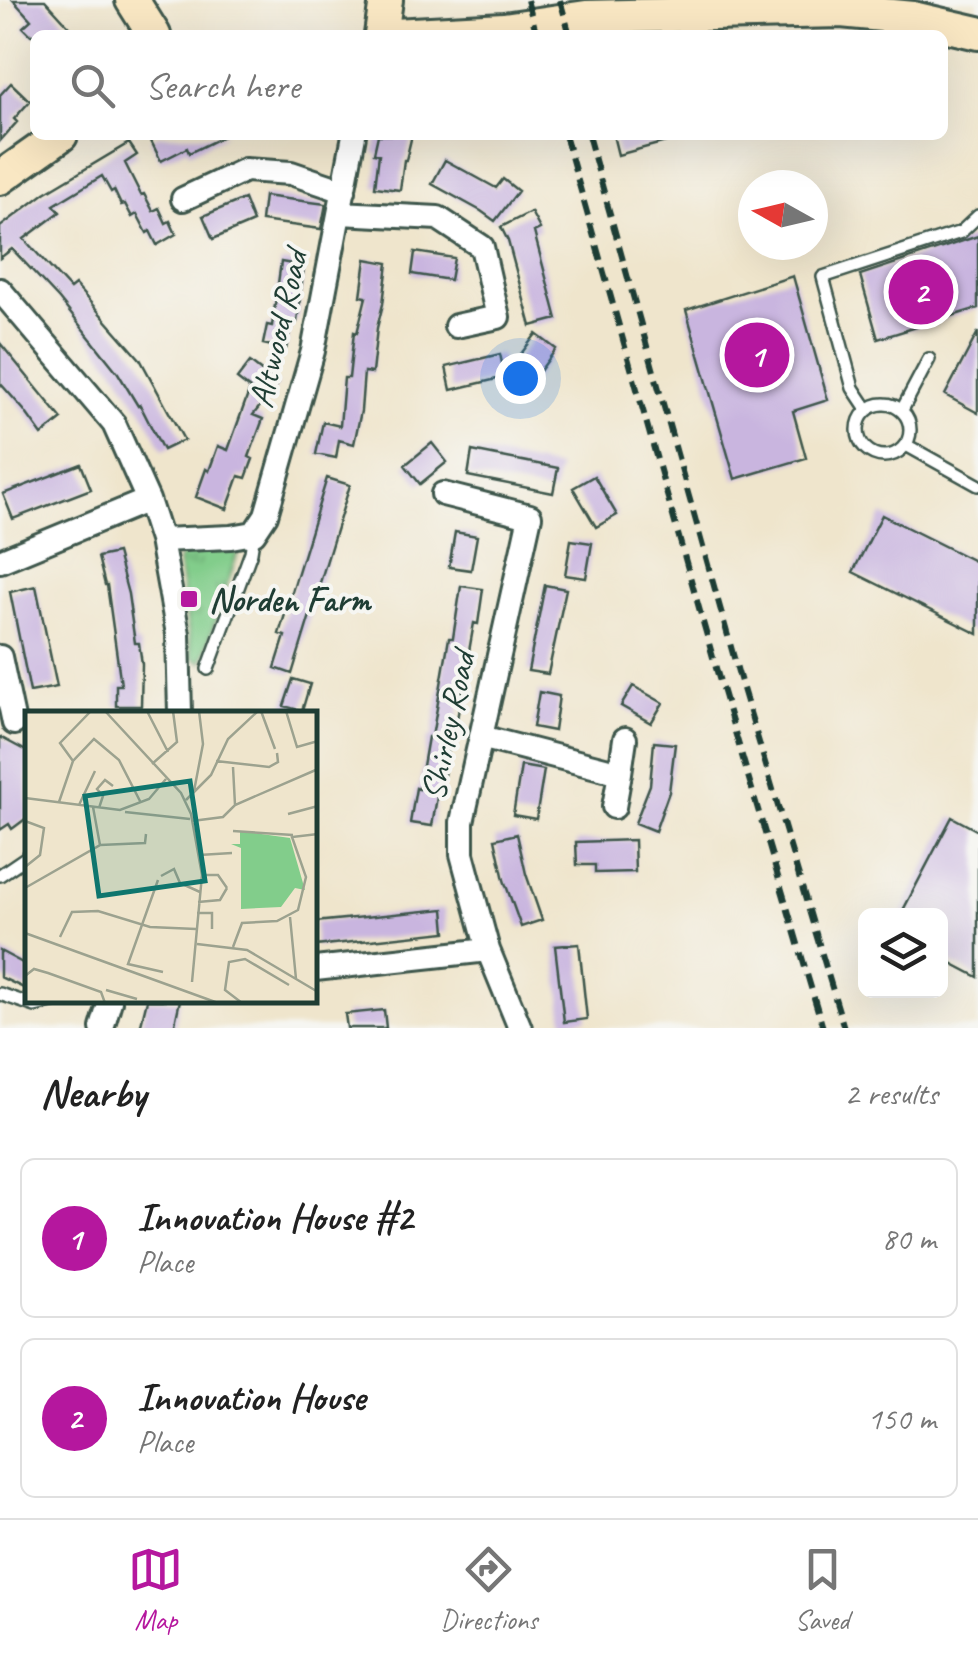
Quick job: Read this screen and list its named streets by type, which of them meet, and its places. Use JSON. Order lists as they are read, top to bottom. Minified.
{"streets":{"street":["Altwood Road","Shirley Road"]},"places":{"transit":["Norden Farm"]},"north":"left","page":{"search":"Search here","pins":["2","1"],"heading":["Nearby","2 results"],"list":[{"mark":"1","name":"Innovation House #2","note":"Place","value":"80 m"},{"mark":"2","name":"Innovation House","note":"Place","value":"150 m"}],"nav":["Map","Directions","Saved"]}}
